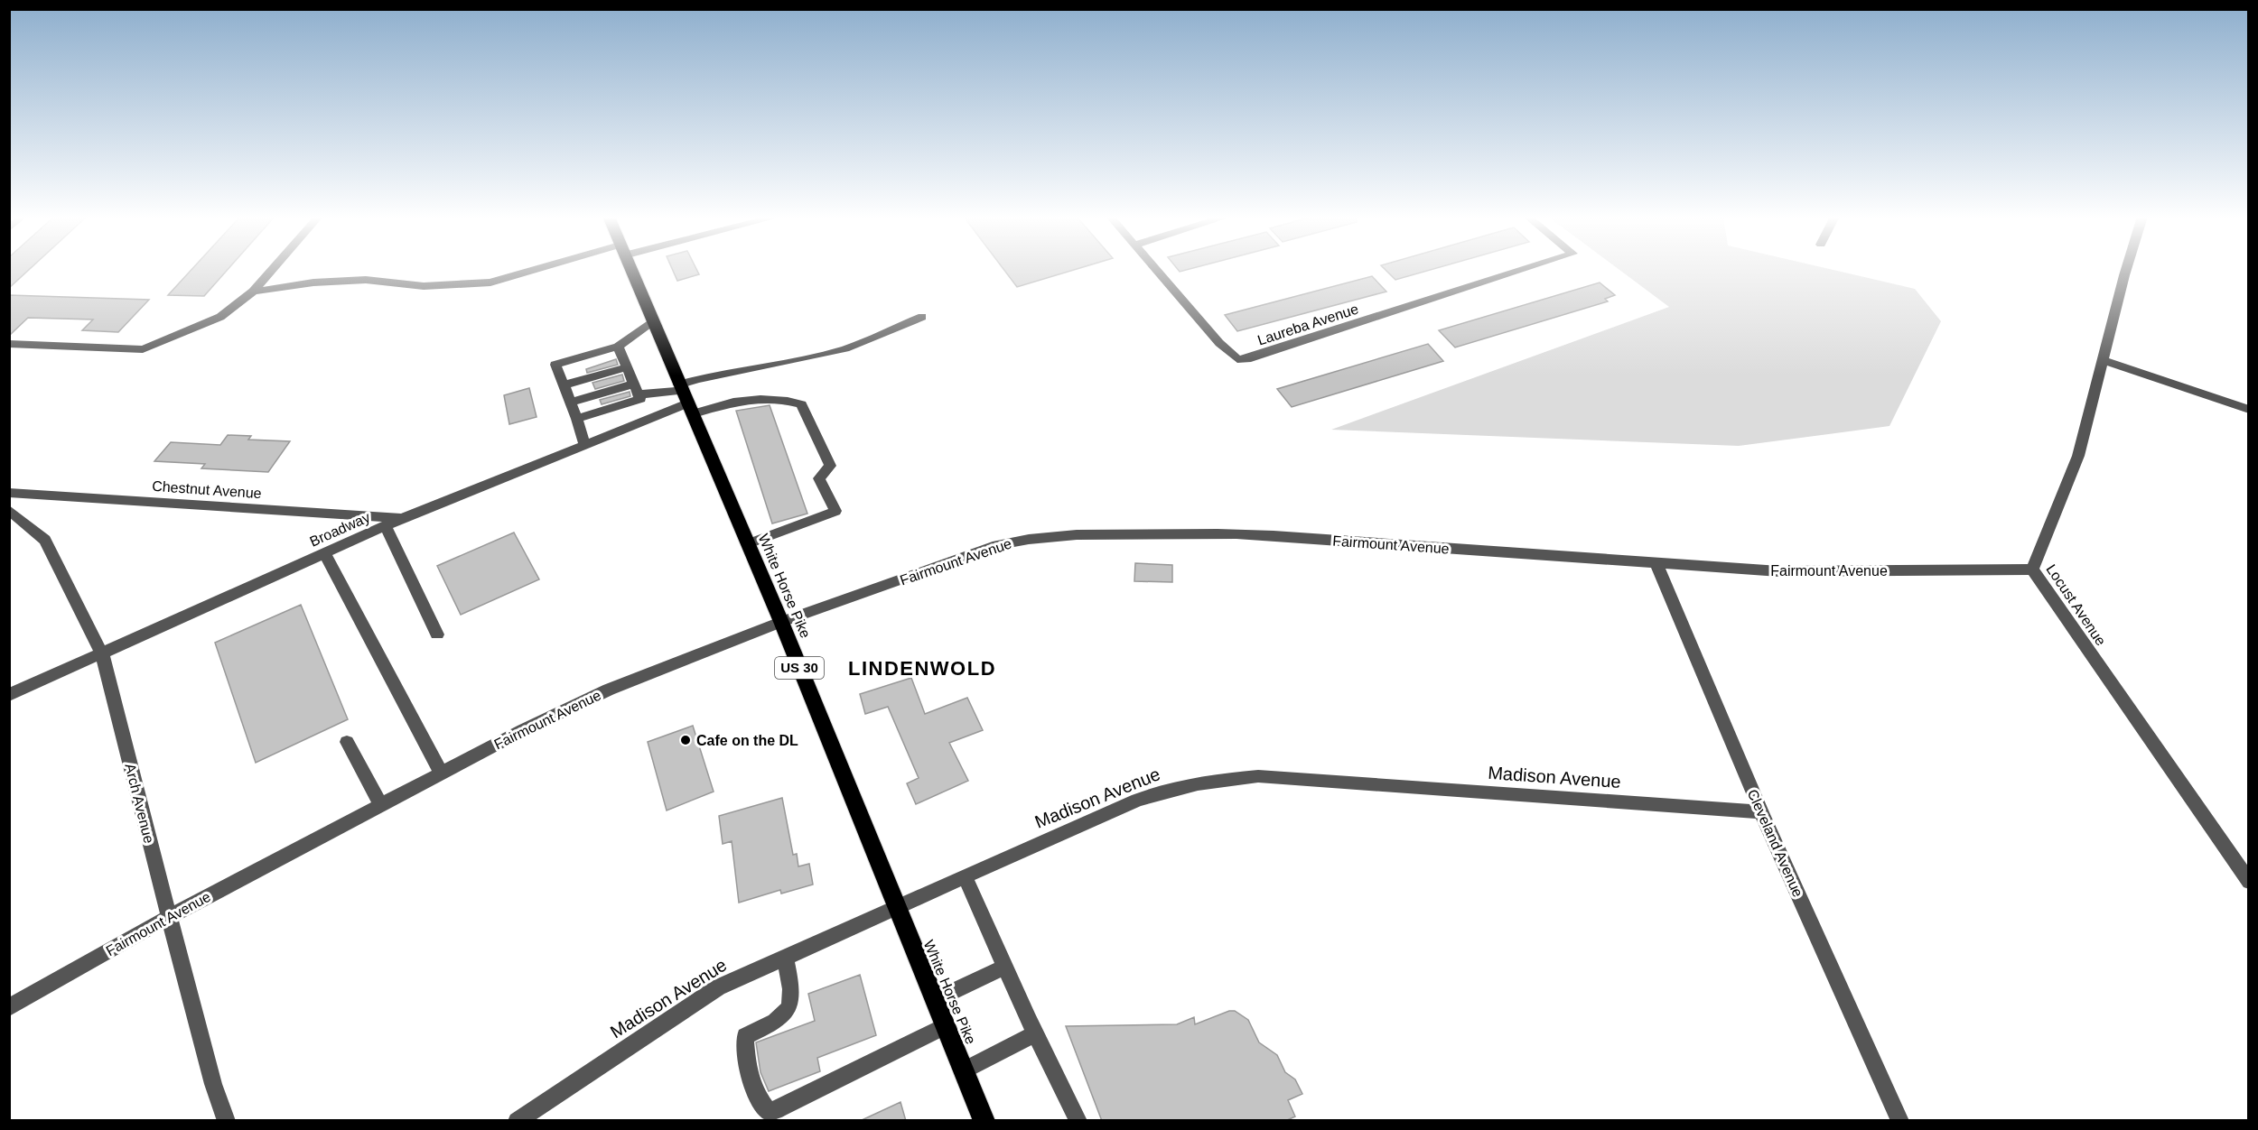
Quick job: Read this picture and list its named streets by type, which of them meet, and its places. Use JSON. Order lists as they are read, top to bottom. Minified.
{"streets":{"highway":["White Horse Pike","US 30"],"street":["Laureba Avenue","Chestnut Avenue","Broadway","Fairmount Avenue","Locust Avenue","Madison Avenue","Arch Avenue","Cleveland Avenue"]},"crossings":[["Chestnut Avenue","Broadway"],["Broadway","White Horse Pike"],["Broadway","Arch Avenue"],["Fairmount Avenue","White Horse Pike"],["Fairmount Avenue","Locust Avenue"],["Fairmount Avenue","Arch Avenue"],["Fairmount Avenue","Cleveland Avenue"],["White Horse Pike","Madison Avenue"],["Madison Avenue","Cleveland Avenue"]],"districts":["LINDENWOLD"],"places":["Cafe on the DL"]}
